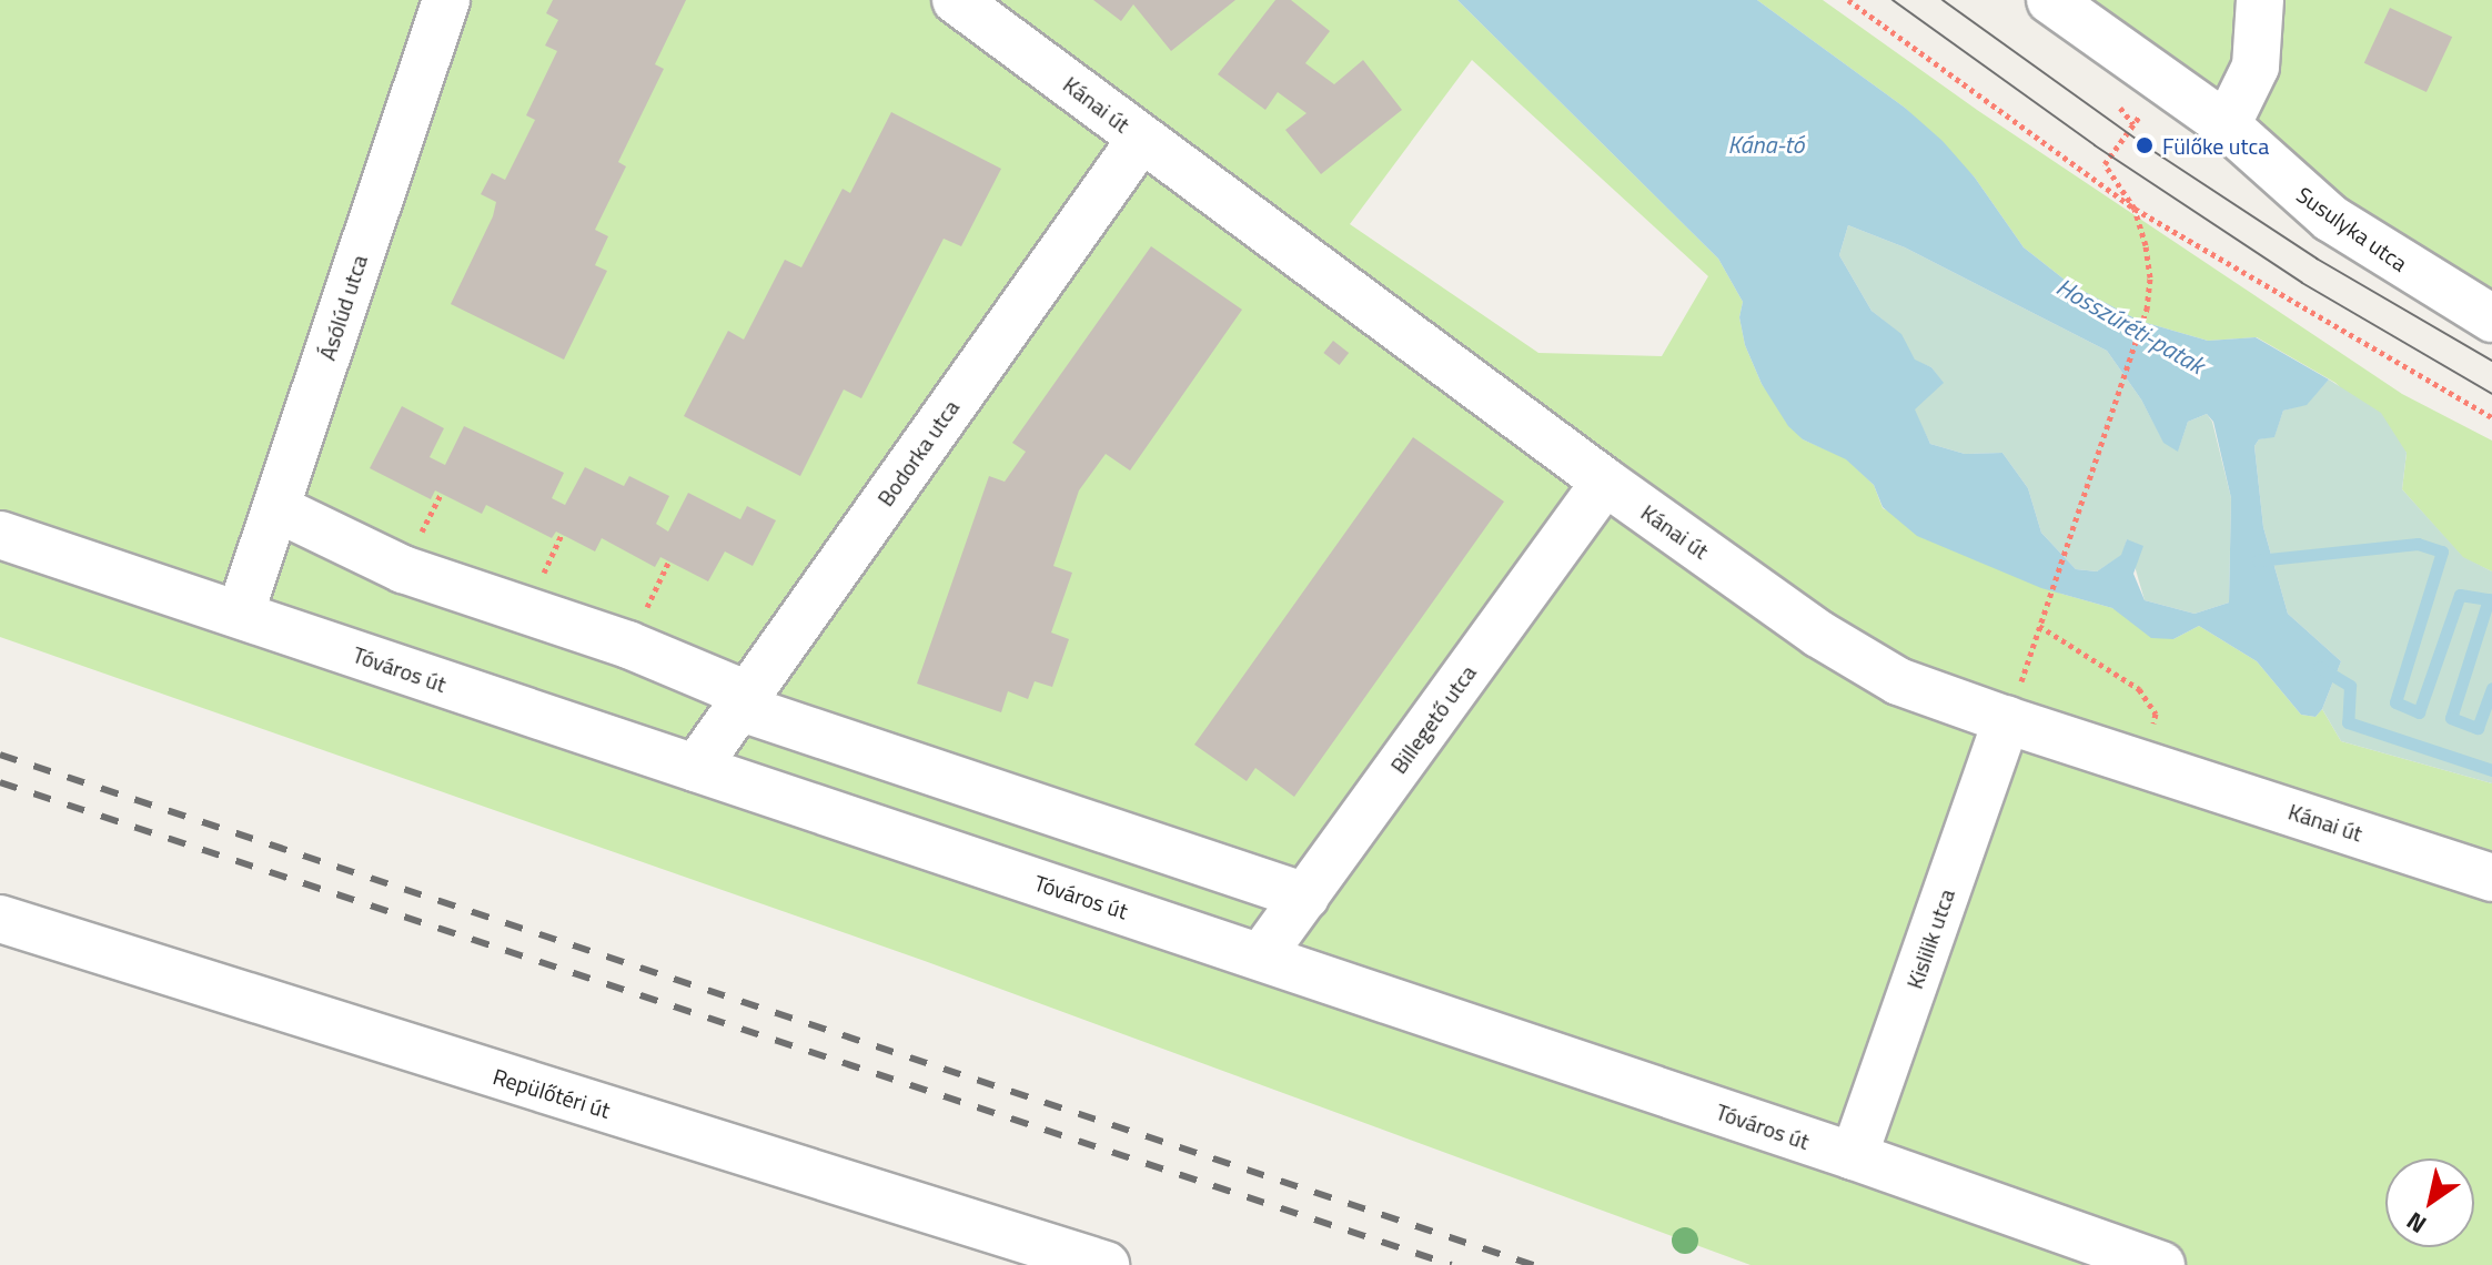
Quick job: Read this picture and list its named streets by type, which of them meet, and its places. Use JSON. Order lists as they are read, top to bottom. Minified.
{"streets":{"street":["Kánai út","Susulyka utca","Ásólúd utca","Bodorka utca","Tóváros út","Billegető utca","Kislilik utca","Repülőtéri út"]},"crossings":[["Kánai út","Bodorka utca"],["Kánai út","Billegető utca"],["Kánai út","Kislilik utca"],["Ásólúd utca","Tóváros út"],["Bodorka utca","Tóváros út"],["Tóváros út","Billegető utca"],["Tóváros út","Kislilik utca"]],"water":["Kána-tó","Hosszúréti-patak"],"places":["Fülőke utca"],"north":"bottom left"}
